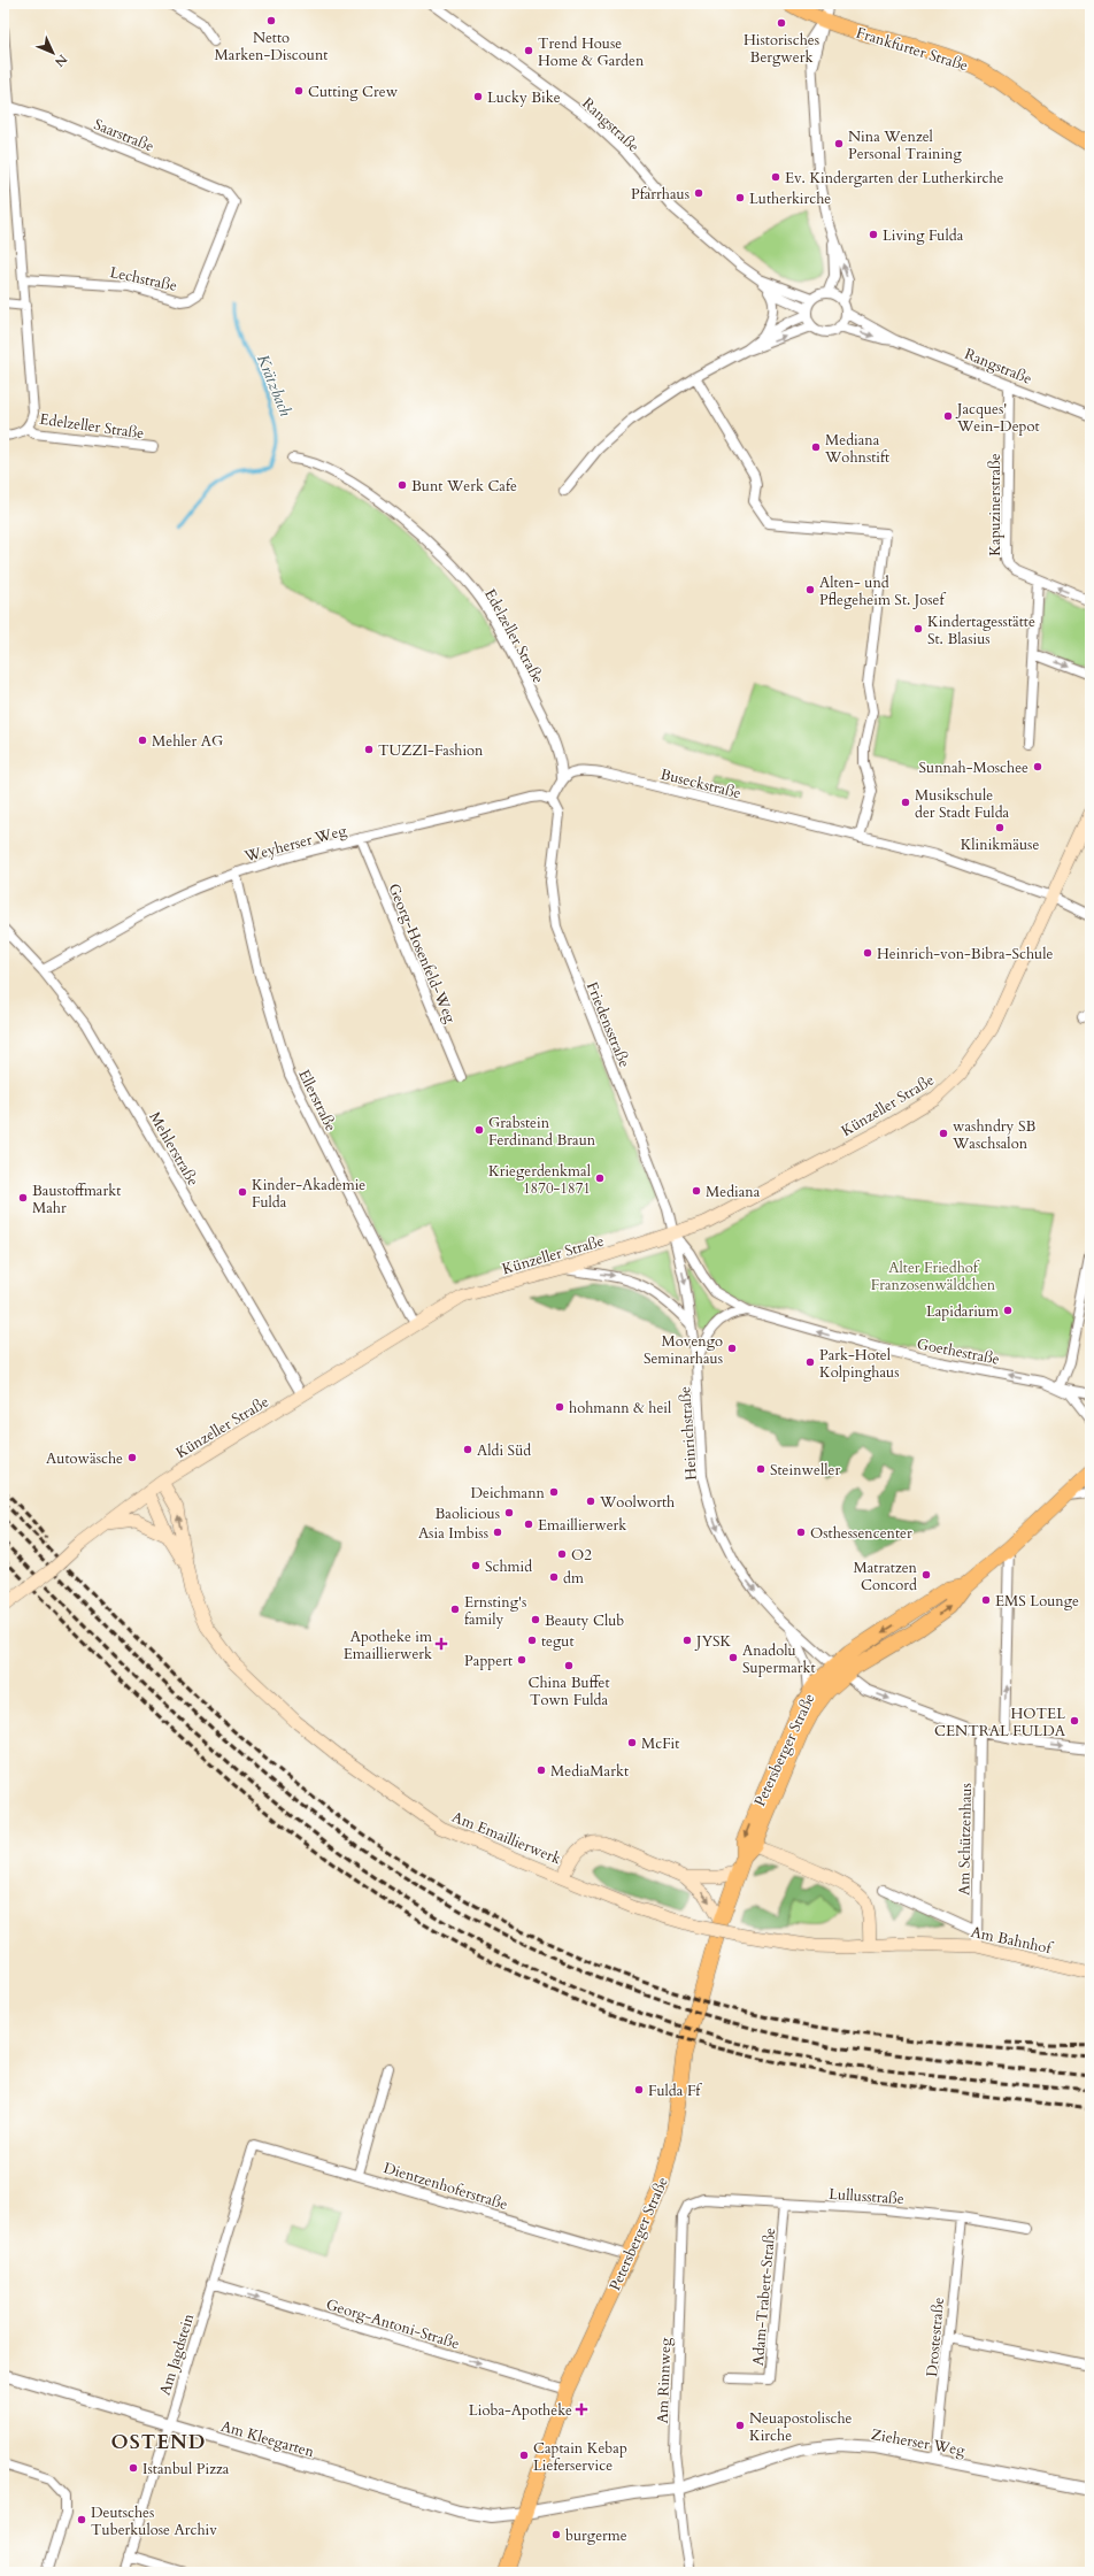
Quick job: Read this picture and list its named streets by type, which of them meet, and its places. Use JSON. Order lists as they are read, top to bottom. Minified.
{"streets":{"main road":["Frankfurter Straße","Künzeller Straße","Petersberger Straße","Am Emaillierwerk","Am Bahnhof"],"street":["Rangstraße","Saarstraße","Lechstraße","Edelzeller Straße","Kapuzinerstraße","Buseckstraße","Weyherser Weg","Georg-Hosenfeld-Weg","Friedensstraße","Ellerstraße","Mehlerstraße","Goethestraße","Heinrichstraße","Am Schützenhaus","Dientzenhoferstraße","Lullusstraße","Adam-Trabert-Straße","Georg-Antoni-Straße","Drostestraße","Am Jagdstein","Am Rinnweg","Am Kleegarten","Zieherser Weg"]},"crossings":[["Rangstraße","Kapuzinerstraße"],["Saarstraße","Lechstraße"],["Edelzeller Straße","Buseckstraße"],["Buseckstraße","Künzeller Straße"],["Weyherser Weg","Georg-Hosenfeld-Weg"],["Weyherser Weg","Friedensstraße"],["Weyherser Weg","Ellerstraße"],["Weyherser Weg","Mehlerstraße"],["Friedensstraße","Künzeller Straße"],["Friedensstraße","Goethestraße"],["Friedensstraße","Heinrichstraße"],["Ellerstraße","Künzeller Straße"],["Künzeller Straße","Mehlerstraße"],["Künzeller Straße","Goethestraße"],["Künzeller Straße","Heinrichstraße"],["Künzeller Straße","Am Emaillierwerk"],["Goethestraße","Heinrichstraße"],["Heinrichstraße","Petersberger Straße"],["Heinrichstraße","Am Schützenhaus"],["Petersberger Straße","Dientzenhoferstraße"],["Petersberger Straße","Georg-Antoni-Straße"],["Petersberger Straße","Am Kleegarten"],["Petersberger Straße","Zieherser Weg"],["Am Emaillierwerk","Am Bahnhof"],["Am Schützenhaus","Am Bahnhof"],["Dientzenhoferstraße","Am Jagdstein"],["Lullusstraße","Adam-Trabert-Straße"],["Lullusstraße","Drostestraße"],["Lullusstraße","Am Rinnweg"],["Georg-Antoni-Straße","Am Jagdstein"],["Drostestraße","Zieherser Weg"],["Am Jagdstein","Am Kleegarten"],["Am Rinnweg","Zieherser Weg"],["Am Kleegarten","Zieherser Weg"]],"one_way":["Goethestraße","Heinrichstraße","Georg-Antoni-Straße"],"districts":["OSTEND"],"water":["Krätzbach"],"parks":["Alter Friedhof Franzosenwäldchen"],"places":{"other":["Netto Marken-Discount","Historisches Bergwerk","Trend House Home & Garden","Cutting Crew","Lucky Bike","Nina Wenzel Personal Training","Ev. Kindergarten der Lutherkirche","Pfarrhaus","Lutherkirche","Living Fulda","Jacques' Wein-Depot","Mediana Wohnstift","Bunt Werk Cafe","Alten- und Pflegeheim St. Josef","Kindertagesstätte St. Blasius","Mehler AG","TUZZI-Fashion","Sunnah-Moschee","Musikschule der Stadt Fulda","Klinikmäuse","Heinrich-von-Bibra-Schule","Grabstein Ferdinand Braun","washndry SB Waschsalon","Kriegerdenkmal 1870-1871","Mediana","Kinder-Akademie Fulda","Baustoffmarkt Mahr","Lapidarium","Movengo Seminarhaus","Park-Hotel Kolpinghaus","hohmann & heil","Aldi Süd","Autowäsche","Steinweller","Deichmann","Woolworth","Baolicious","Emaillierwerk","Asia Imbiss","Osthessencenter","O2","Schmid","Matratzen Concord","dm","EMS Lounge","Ernsting's family","Beauty Club","tegut","JYSK","Anadolu Supermarkt","Pappert","China Buffet Town Fulda","HOTEL CENTRAL FULDA","McFit","MediaMarkt","Fulda Ff","Neuapostolische Kirche","Captain Kebap Lieferservice","Istanbul Pizza","Deutsches Tuberkulose Archiv","burgerme"],"health":["Apotheke im Emaillierwerk","Lioba-Apotheke"]},"north":"bottom right"}
